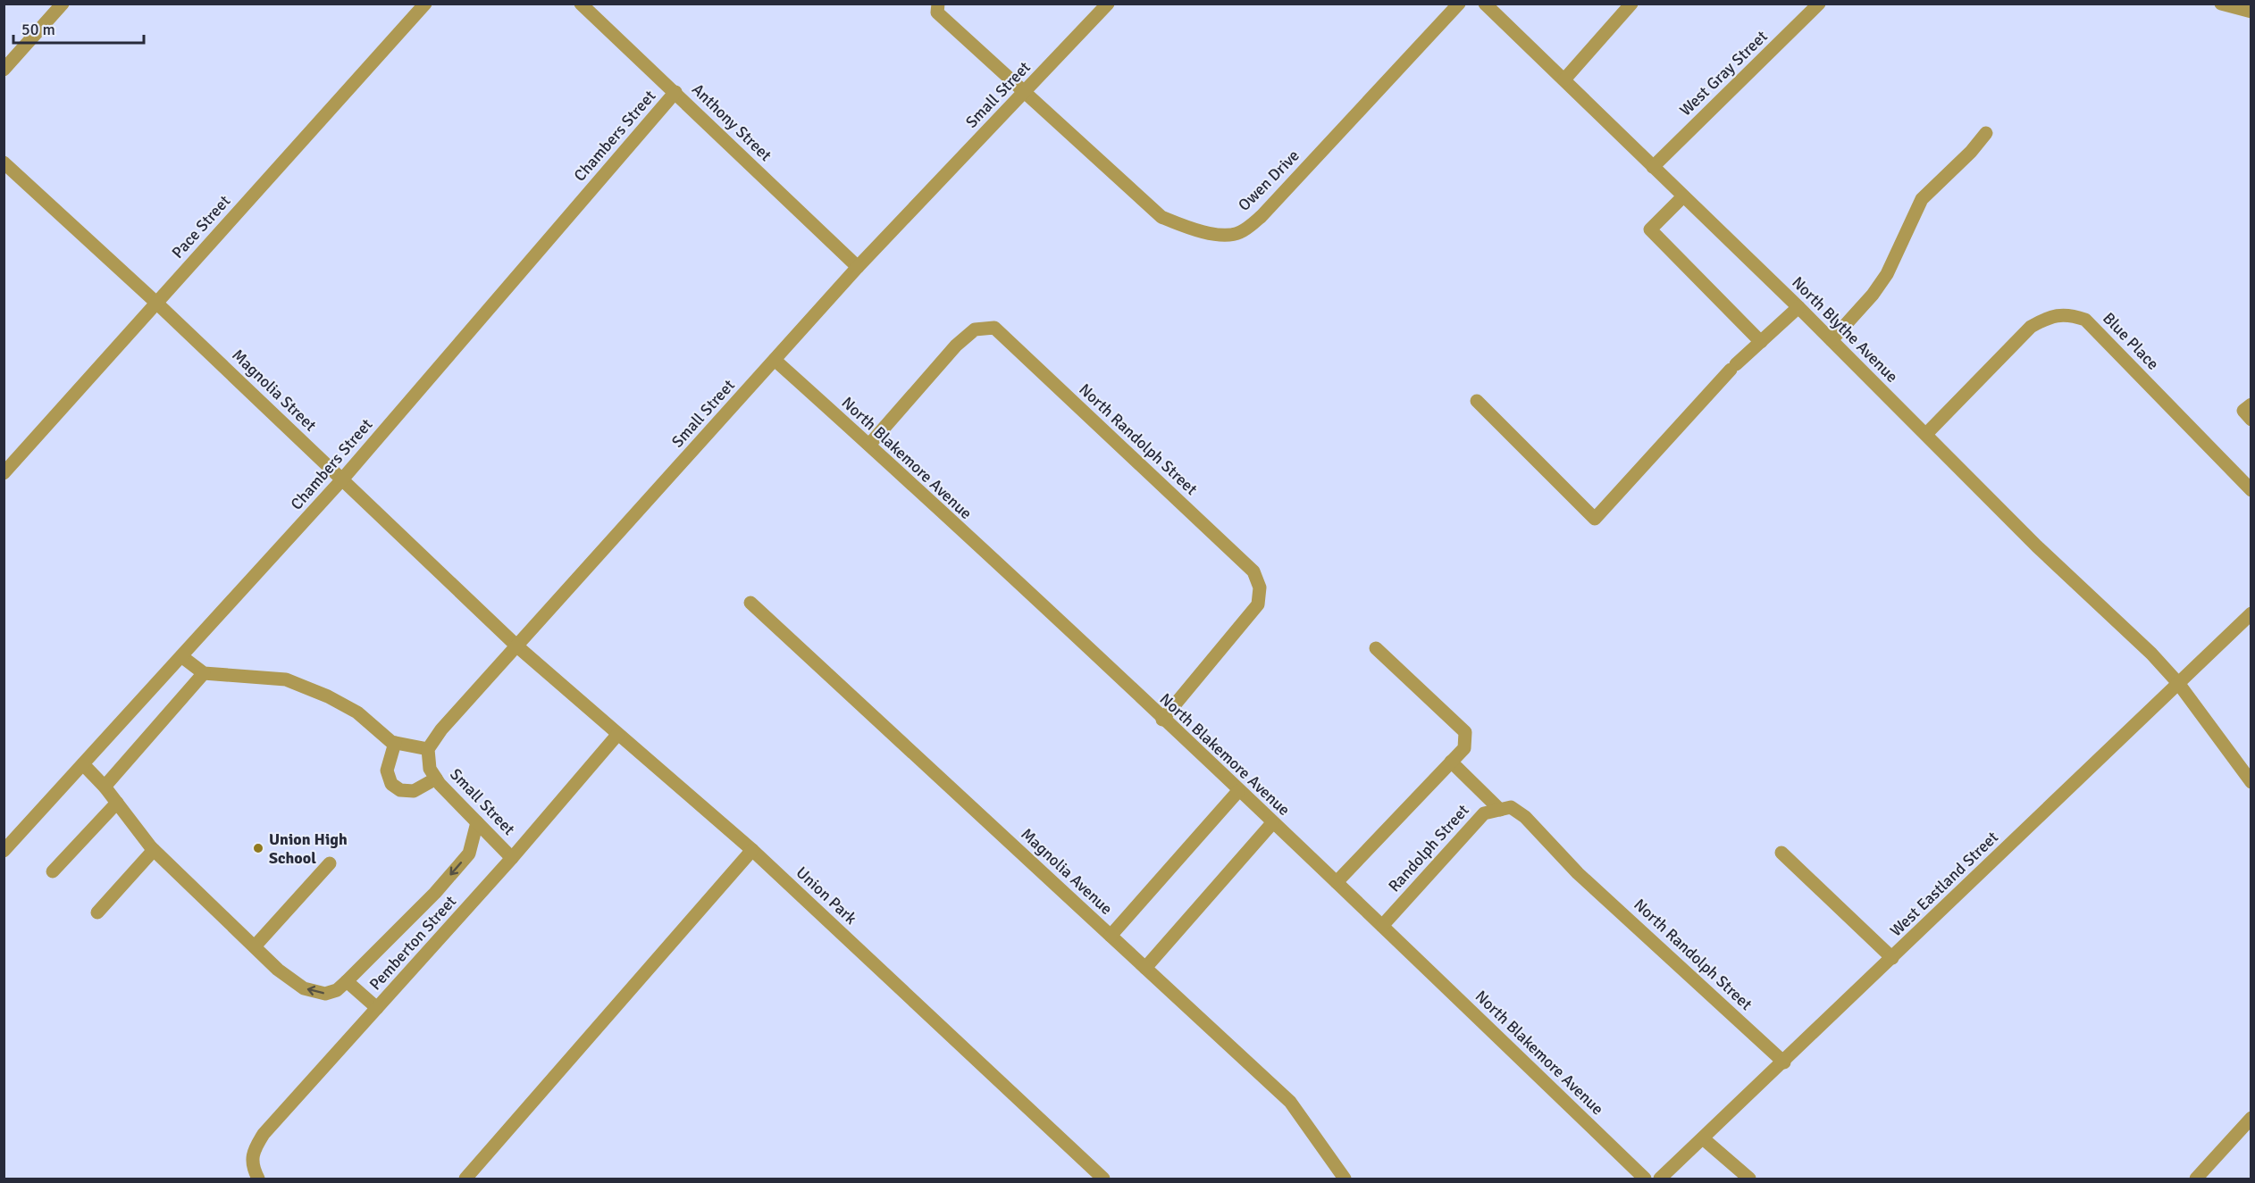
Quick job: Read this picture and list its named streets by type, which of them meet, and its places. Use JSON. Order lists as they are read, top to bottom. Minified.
{"streets":{"street":["West Gray Street","Small Street","Anthony Street","Chambers Street","Owen Drive","Pace Street","North Blythe Avenue","Blue Place","Magnolia Street","North Randolph Street","North Blakemore Avenue","Randolph Street","Magnolia Avenue","West Eastland Street","Union Park","Pemberton Street"]},"crossings":[["West Gray Street","North Blythe Avenue"],["Small Street","Anthony Street"],["Small Street","Owen Drive"],["Small Street","Magnolia Street"],["Small Street","North Blakemore Avenue"],["Small Street","Union Park"],["Small Street","Pemberton Street"],["Anthony Street","Chambers Street"],["Chambers Street","Magnolia Street"],["Pace Street","Magnolia Street"],["North Blythe Avenue","Blue Place"],["North Blythe Avenue","West Eastland Street"],["Magnolia Street","Union Park"],["North Randolph Street","North Blakemore Avenue"],["North Randolph Street","Randolph Street"],["North Randolph Street","West Eastland Street"],["North Blakemore Avenue","Randolph Street"],["Union Park","Pemberton Street"]],"places":["Union High School"],"scale_bar":"50 m"}
